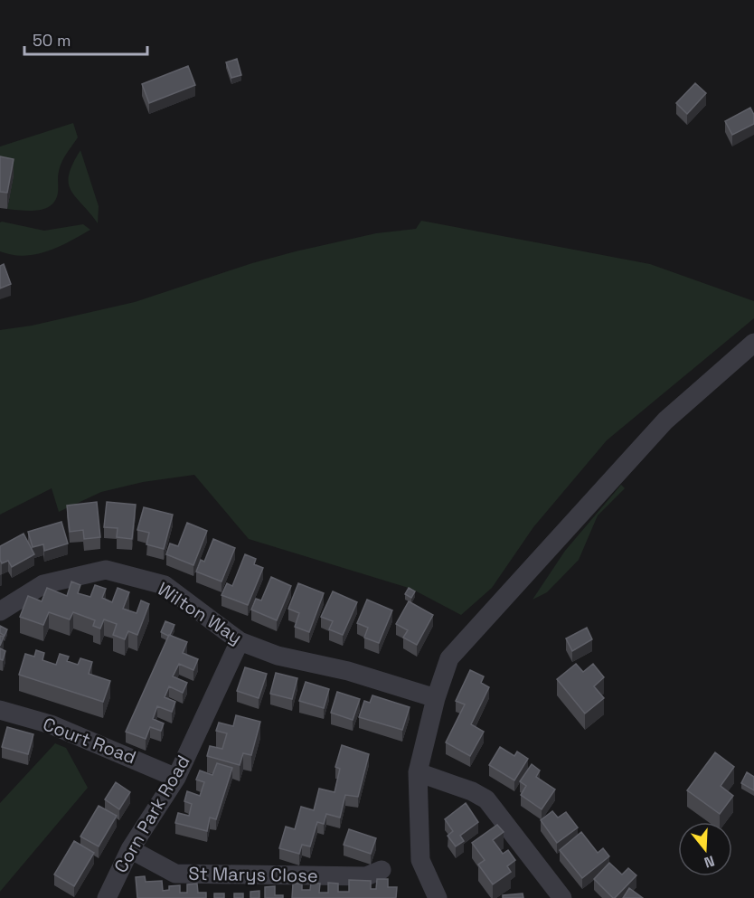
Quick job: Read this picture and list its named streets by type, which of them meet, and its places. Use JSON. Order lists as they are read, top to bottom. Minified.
{"streets":{"street":["Wilton Way","Court Road","Corn Park Road","St Marys Close"]},"crossings":[["Wilton Way","Corn Park Road"],["Court Road","Corn Park Road"],["Corn Park Road","St Marys Close"]],"scale_bar":"50 m","north":"bottom"}
